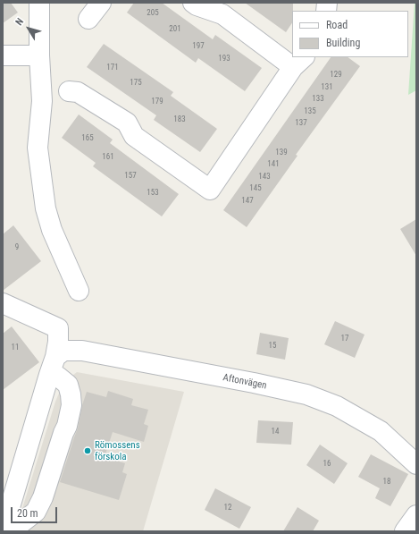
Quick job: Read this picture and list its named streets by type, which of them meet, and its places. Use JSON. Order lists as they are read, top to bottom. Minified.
{"streets":{"street":["Aftonvägen"]},"places":["Römossens förskola"],"house_numbers":["205","201","197","193","171","129","175","131","133","179","135","183","137","165","139","161","141","157","143","145","153","147","9","17","15","11","14","16","18","12"],"legend":["Road","Building"],"scale_bar":"20 m","north":"top left"}
